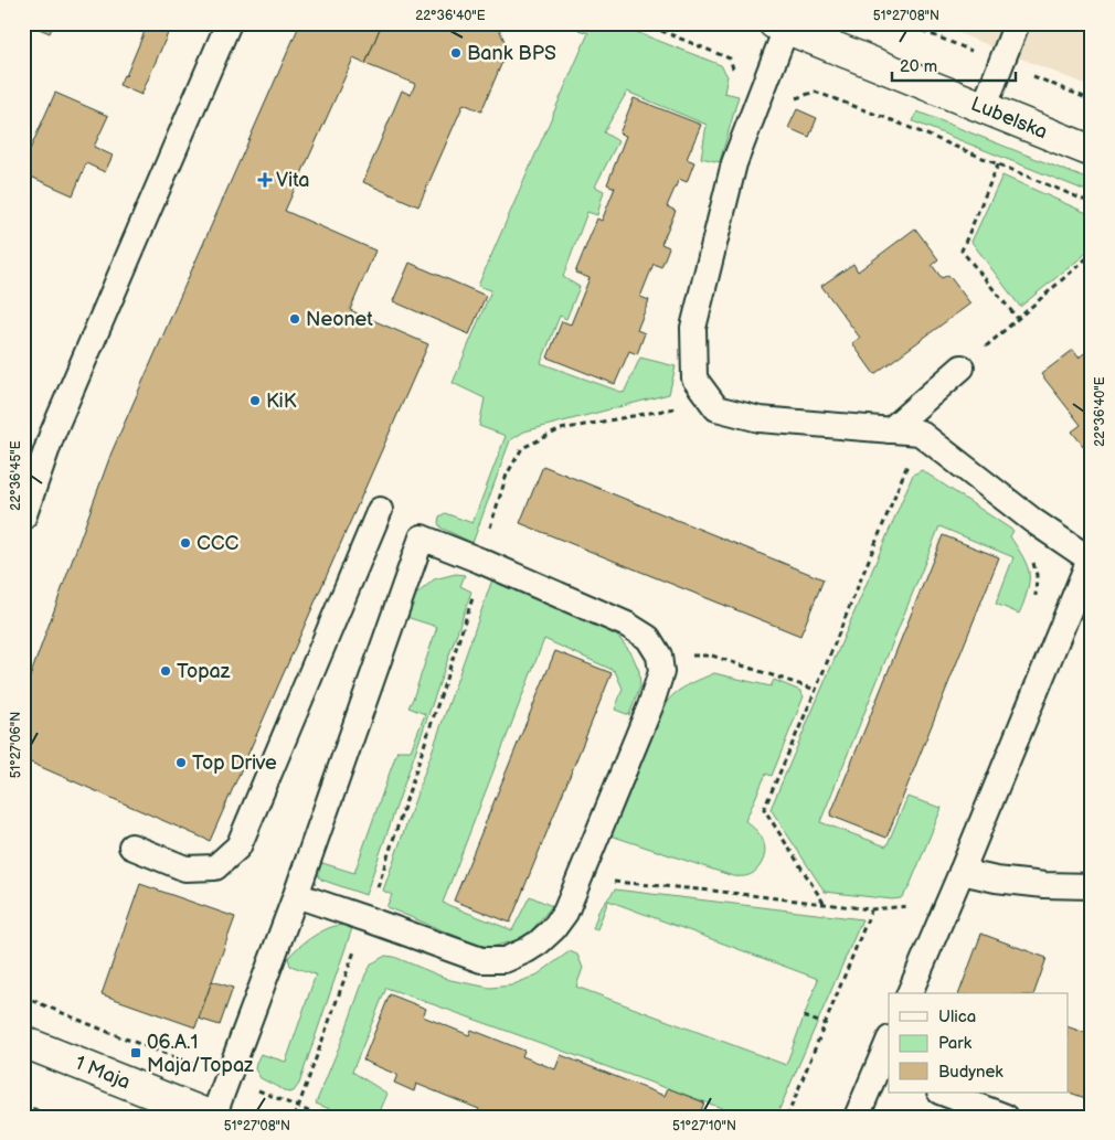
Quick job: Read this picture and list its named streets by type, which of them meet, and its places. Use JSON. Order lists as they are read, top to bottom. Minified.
{"streets":{"main road":["Lubelska","1 Maja"]},"places":{"other":["Bank BPS","Neonet","KiK","CCC","Topaz","Top Drive"],"health":["Vita"],"transit":["06.A.1 Maja/Topaz"]},"legend":["Ulica","Park","Budynek"],"scale_bar":"20 m","coordinates":["22°36'40\"E","51°27'08\"N","22°36'45\"E","51°27'06\"N","51°27'10\"N"]}
